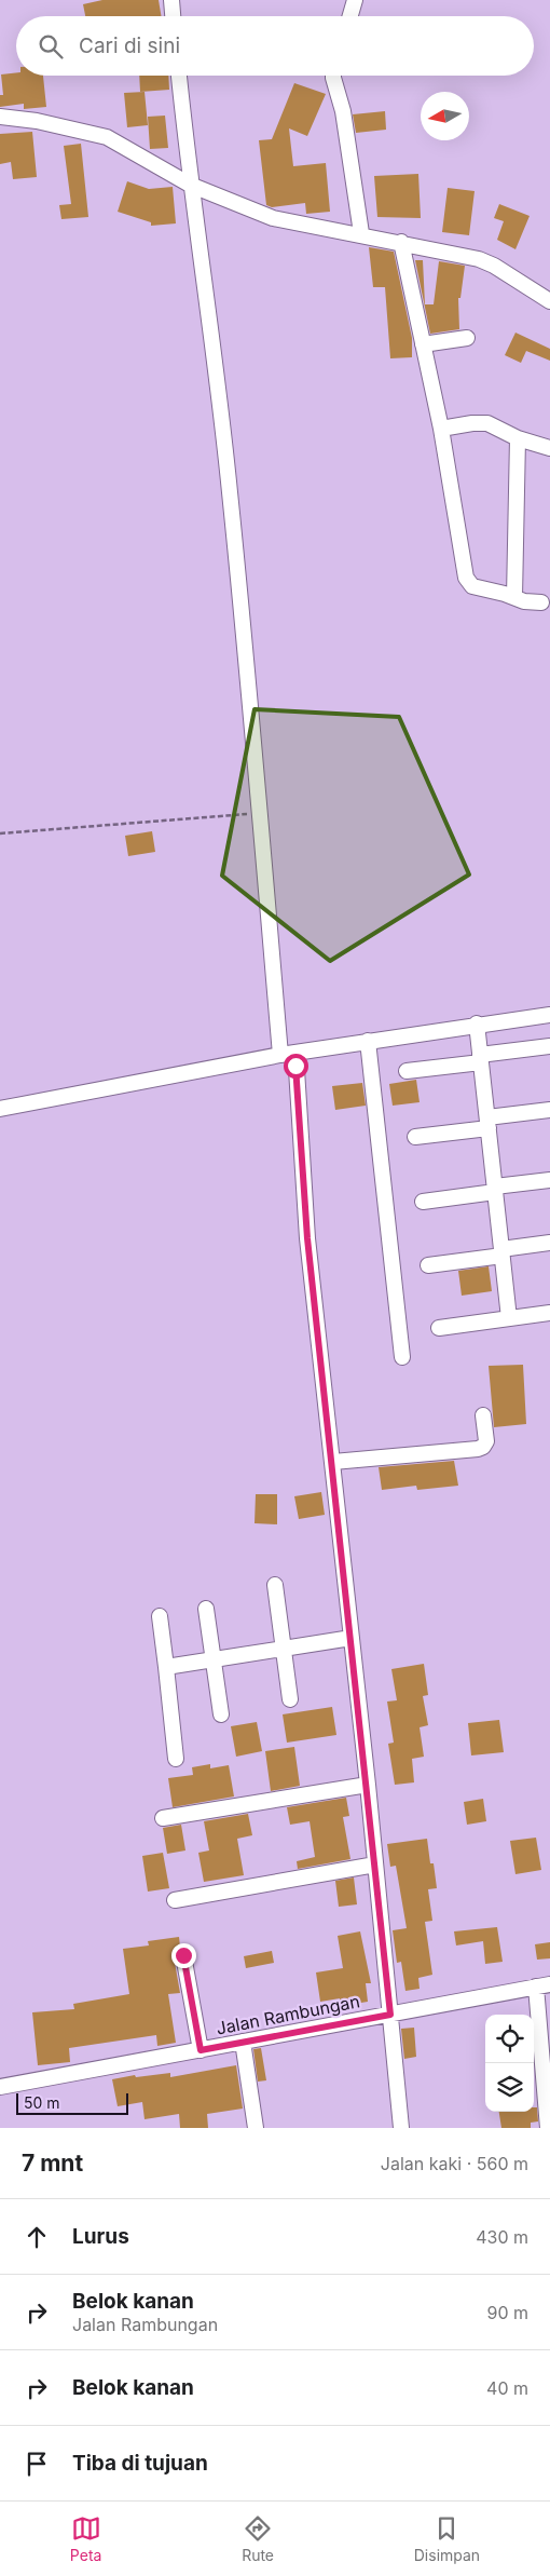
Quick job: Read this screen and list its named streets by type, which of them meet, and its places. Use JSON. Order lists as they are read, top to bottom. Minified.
{"streets":{"street":["Jalan Rambungan"]},"scale_bar":"50 m","north":"left","page":{"search":"Cari di sini","scale":"50 m","heading":["7 mnt","Jalan kaki · 560 m"],"list":[["Lurus","430 m"],["Belok kanan","Jalan Rambungan","90 m"],["Belok kanan","40 m"],"Tiba di tujuan"],"nav":["Peta","Rute","Disimpan"]}}
